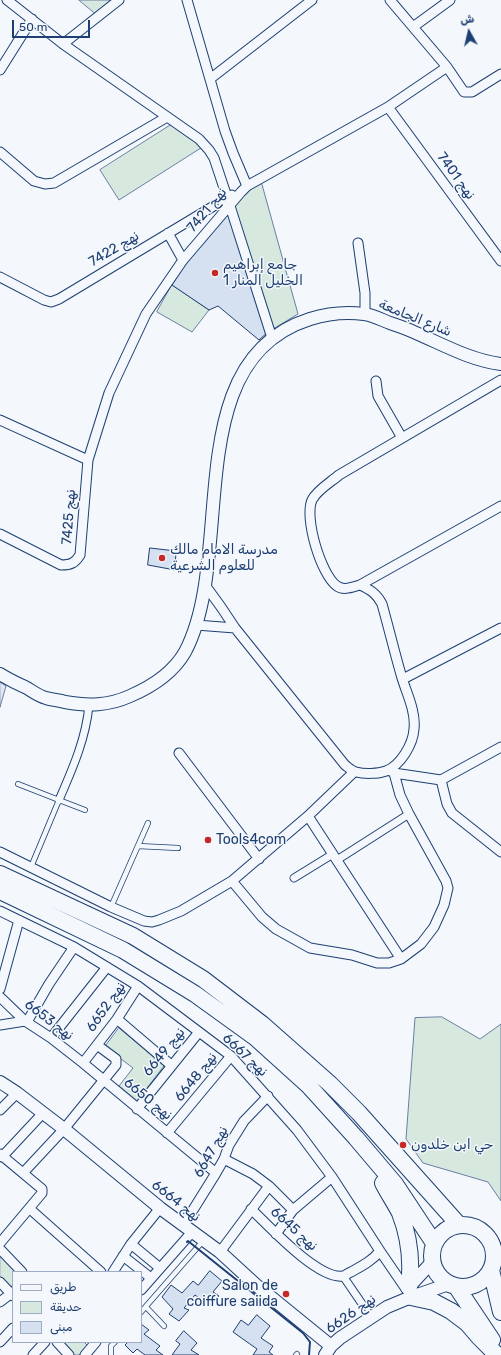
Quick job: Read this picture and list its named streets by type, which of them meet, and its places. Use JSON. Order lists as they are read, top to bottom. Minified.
{"streets":{"street":["نهج 7401","نهج 7421","نهج 7422","شارع الجامعة","نهج 7425","نهج 6652","نهج 6653","نهج 6649","نهج 6667","نهج 6648","نهج 6650","نهج 6647","نهج 6664","نهج 6645","نهج 6626"]},"crossings":[["نهج 7401","نهج 7421"],["نهج 7421","نهج 7422"],["نهج 7421","نهج 7425"],["نهج 6652","نهج 6653"],["نهج 6652","نهج 6667"],["نهج 6652","نهج 6650"],["نهج 6653","نهج 6650"],["نهج 6649","نهج 6667"],["نهج 6649","نهج 6650"],["نهج 6667","نهج 6648"],["نهج 6667","نهج 6647"],["نهج 6667","نهج 6626"],["نهج 6648","نهج 6650"],["نهج 6650","نهج 6647"],["نهج 6647","نهج 6664"],["نهج 6664","نهج 6626"]],"places":["جامع إبراهيم الخليل المنار 1","مدرسة الامام مالك للعلوم الشرعية","Tools4com","حي ابن خلدون","Salon de coiffure saiida"],"legend":["طريق","حديقة","مبنى"],"scale_bar":"50 m","north":"top"}
